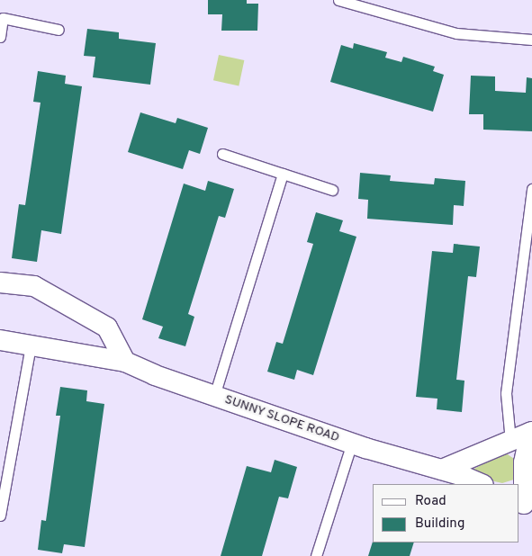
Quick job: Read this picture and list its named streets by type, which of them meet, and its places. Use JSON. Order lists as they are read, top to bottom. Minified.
{"streets":{"street":["SUNNY SLOPE ROAD"]},"legend":["Road","Building"]}
